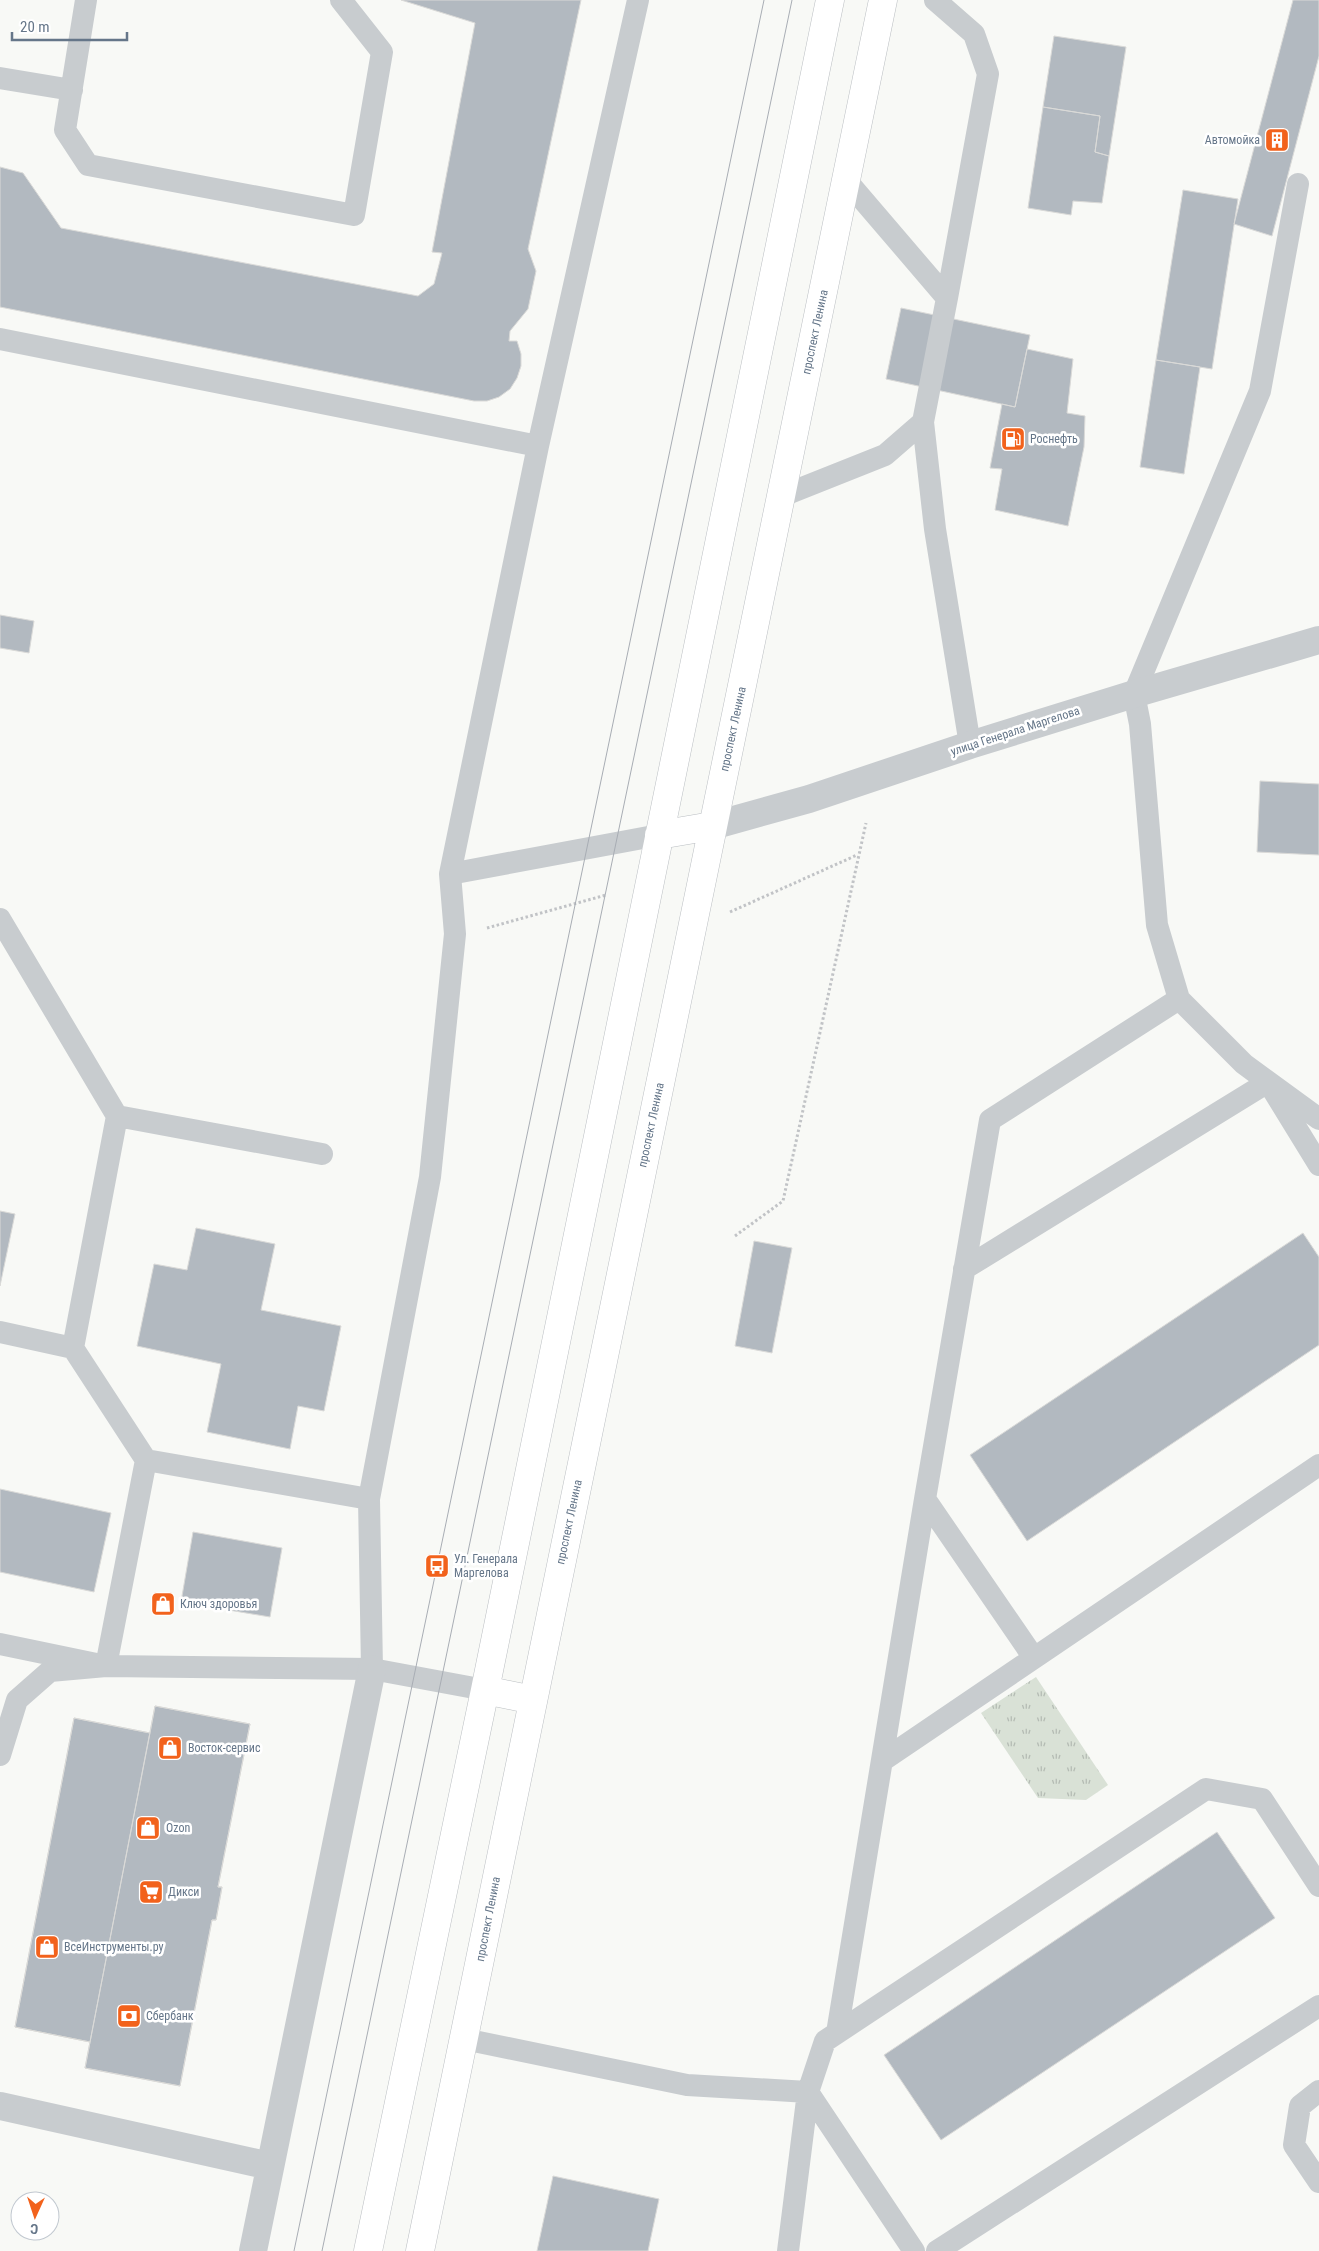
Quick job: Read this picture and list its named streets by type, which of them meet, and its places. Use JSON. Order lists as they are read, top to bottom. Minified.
{"streets":{"main road":["проспект Ленина"],"street":["улица Генерала Маргелова"]},"crossings":[["проспект Ленина","улица Генерала Маргелова"]],"places":{"building":["Автомойка"],"fuel station":["Роснефть"],"bus stop":["Ул. Генерала Маргелова"],"shop":["Ключ здоровья","Восток-сервис","Ozon","ВсеИнструменты.ру"],"supermarket":["Дикси"],"bank":["Сбербанк"]},"scale_bar":"20 m","north":"bottom"}
